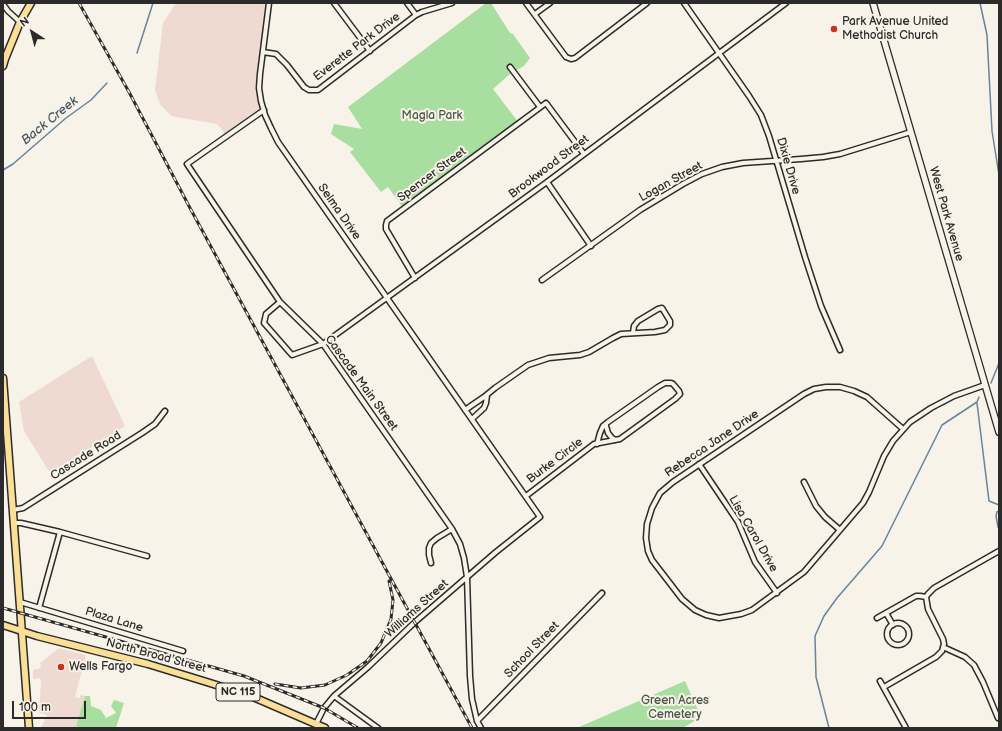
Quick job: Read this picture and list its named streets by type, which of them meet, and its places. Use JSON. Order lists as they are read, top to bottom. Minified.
{"streets":{"main road":["West Park Avenue","North Broad Street","NC 115"],"street":["Everette Park Drive","Dixie Drive","Brookwood Street","Spencer Street","Logan Street","Selma Drive","Cascade Main Street","Rebecca Jane Drive","Cascade Road","Burke Circle","Lisa Carol Drive","Williams Street","Plaza Lane","School Street"]},"crossings":[["Everette Park Drive","Selma Drive"],["Dixie Drive","Brookwood Street"],["Dixie Drive","Logan Street"],["Brookwood Street","Spencer Street"],["Brookwood Street","Selma Drive"],["Brookwood Street","Cascade Main Street"],["Logan Street","West Park Avenue"],["Selma Drive","Cascade Main Street"],["Selma Drive","Burke Circle"],["Selma Drive","Williams Street"],["West Park Avenue","Rebecca Jane Drive"],["Cascade Main Street","Williams Street"],["Cascade Main Street","School Street"],["Rebecca Jane Drive","Lisa Carol Drive"],["Williams Street","North Broad Street"],["North Broad Street","NC 115"]],"water":["Back Creek"],"parks":["Magla Park","Green Acres Cemetery"],"places":["Park Avenue United Methodist Church","Wells Fargo"],"scale_bar":"100 m","north":"top left"}
